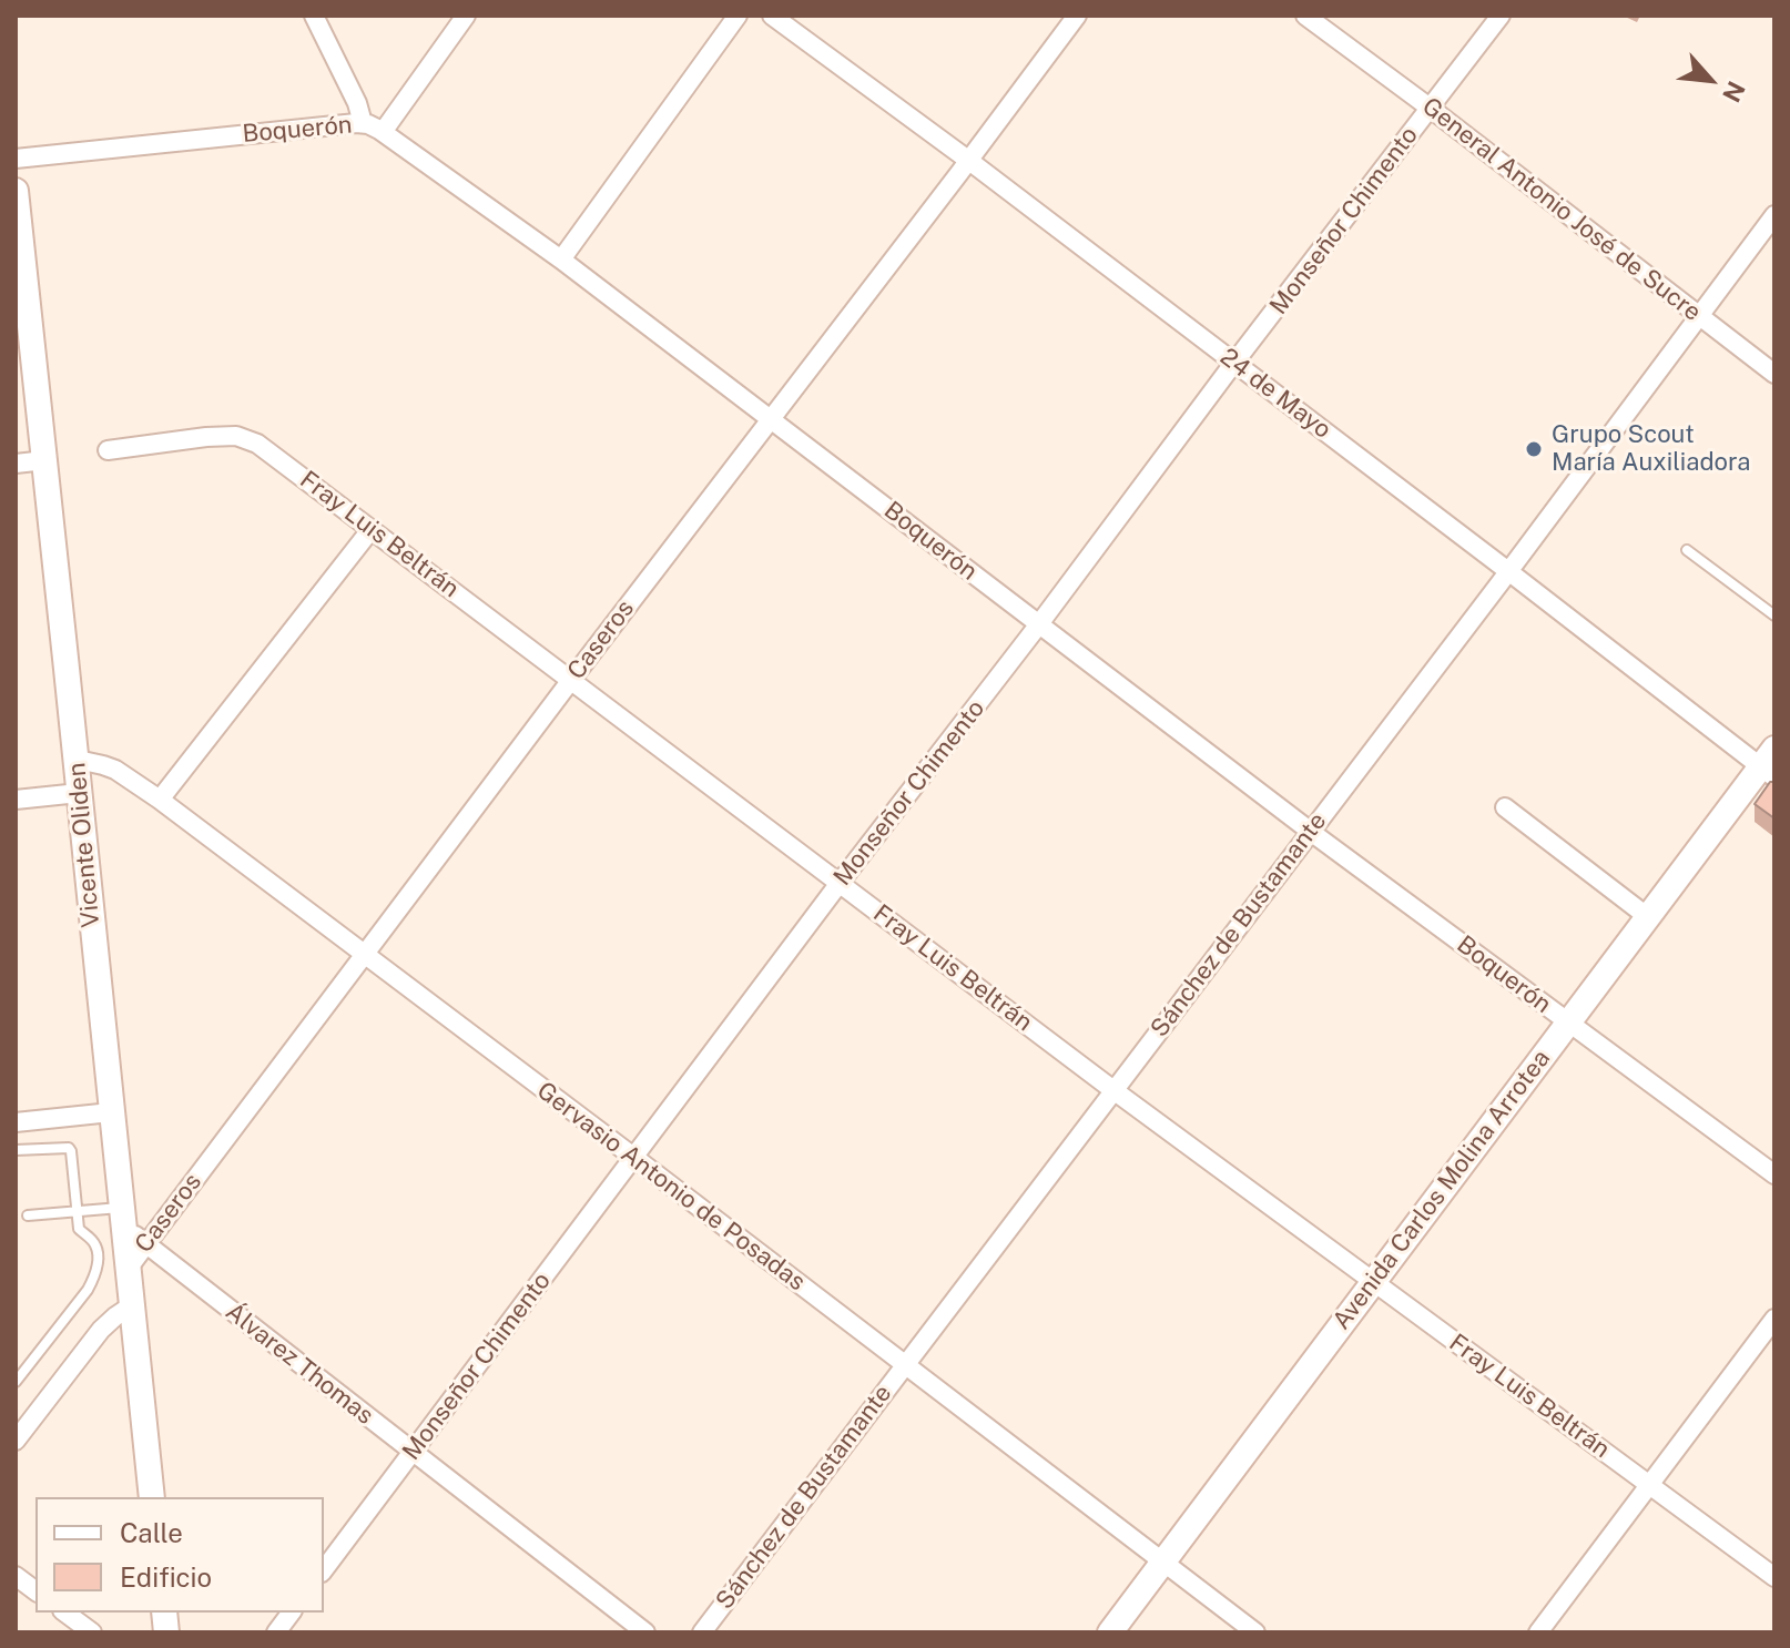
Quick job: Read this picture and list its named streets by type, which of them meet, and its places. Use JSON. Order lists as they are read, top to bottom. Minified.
{"streets":{"street":["Boquerón","General Antonio José de Sucre","Monseñor Chimento","24 de Mayo","Fray Luis Beltrán","Caseros","Vicente Oliden","Sánchez de Bustamante","Gervasio Antonio de Posadas","Avenida Carlos Molina Arrotea","Álvarez Thomas"]},"crossings":[["Boquerón","Monseñor Chimento"],["Boquerón","Caseros"],["Boquerón","Sánchez de Bustamante"],["Boquerón","Avenida Carlos Molina Arrotea"],["General Antonio José de Sucre","Monseñor Chimento"],["General Antonio José de Sucre","Sánchez de Bustamante"],["Monseñor Chimento","24 de Mayo"],["Monseñor Chimento","Fray Luis Beltrán"],["Monseñor Chimento","Gervasio Antonio de Posadas"],["Monseñor Chimento","Álvarez Thomas"],["24 de Mayo","Caseros"],["24 de Mayo","Sánchez de Bustamante"],["24 de Mayo","Avenida Carlos Molina Arrotea"],["Fray Luis Beltrán","Caseros"],["Fray Luis Beltrán","Sánchez de Bustamante"],["Fray Luis Beltrán","Avenida Carlos Molina Arrotea"],["Caseros","Vicente Oliden"],["Caseros","Gervasio Antonio de Posadas"],["Caseros","Álvarez Thomas"],["Vicente Oliden","Gervasio Antonio de Posadas"],["Vicente Oliden","Álvarez Thomas"],["Sánchez de Bustamante","Gervasio Antonio de Posadas"],["Gervasio Antonio de Posadas","Avenida Carlos Molina Arrotea"]],"places":["Grupo Scout María Auxiliadora"],"legend":["Calle","Edificio"],"north":"bottom right"}
